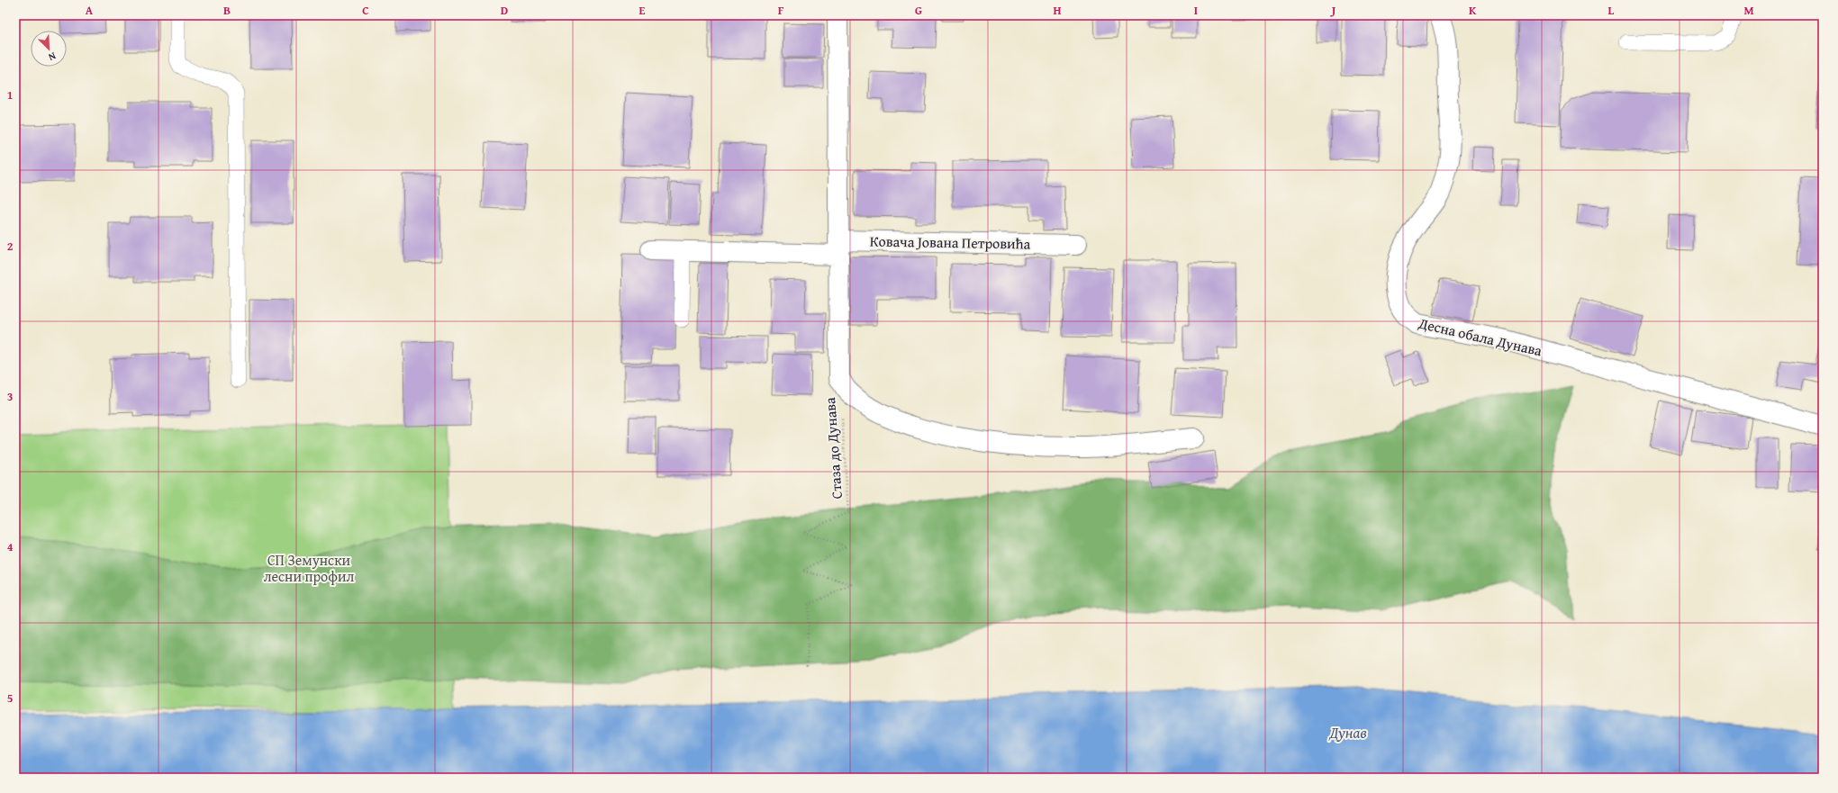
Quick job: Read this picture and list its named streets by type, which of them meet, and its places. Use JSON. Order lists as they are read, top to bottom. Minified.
{"streets":{"street":["Ковача Јована Петровића","Десна обала Дунава"],"path":["Стаза до Дунава"]},"water":["Дунав"],"parks":["СП Земунски лесни профил"],"north":"bottom right","grid":{"columns":["A","B","C","D","E","F","G","H","I","J","K","L","M"],"rows":["1","2","3","4","5"]}}
